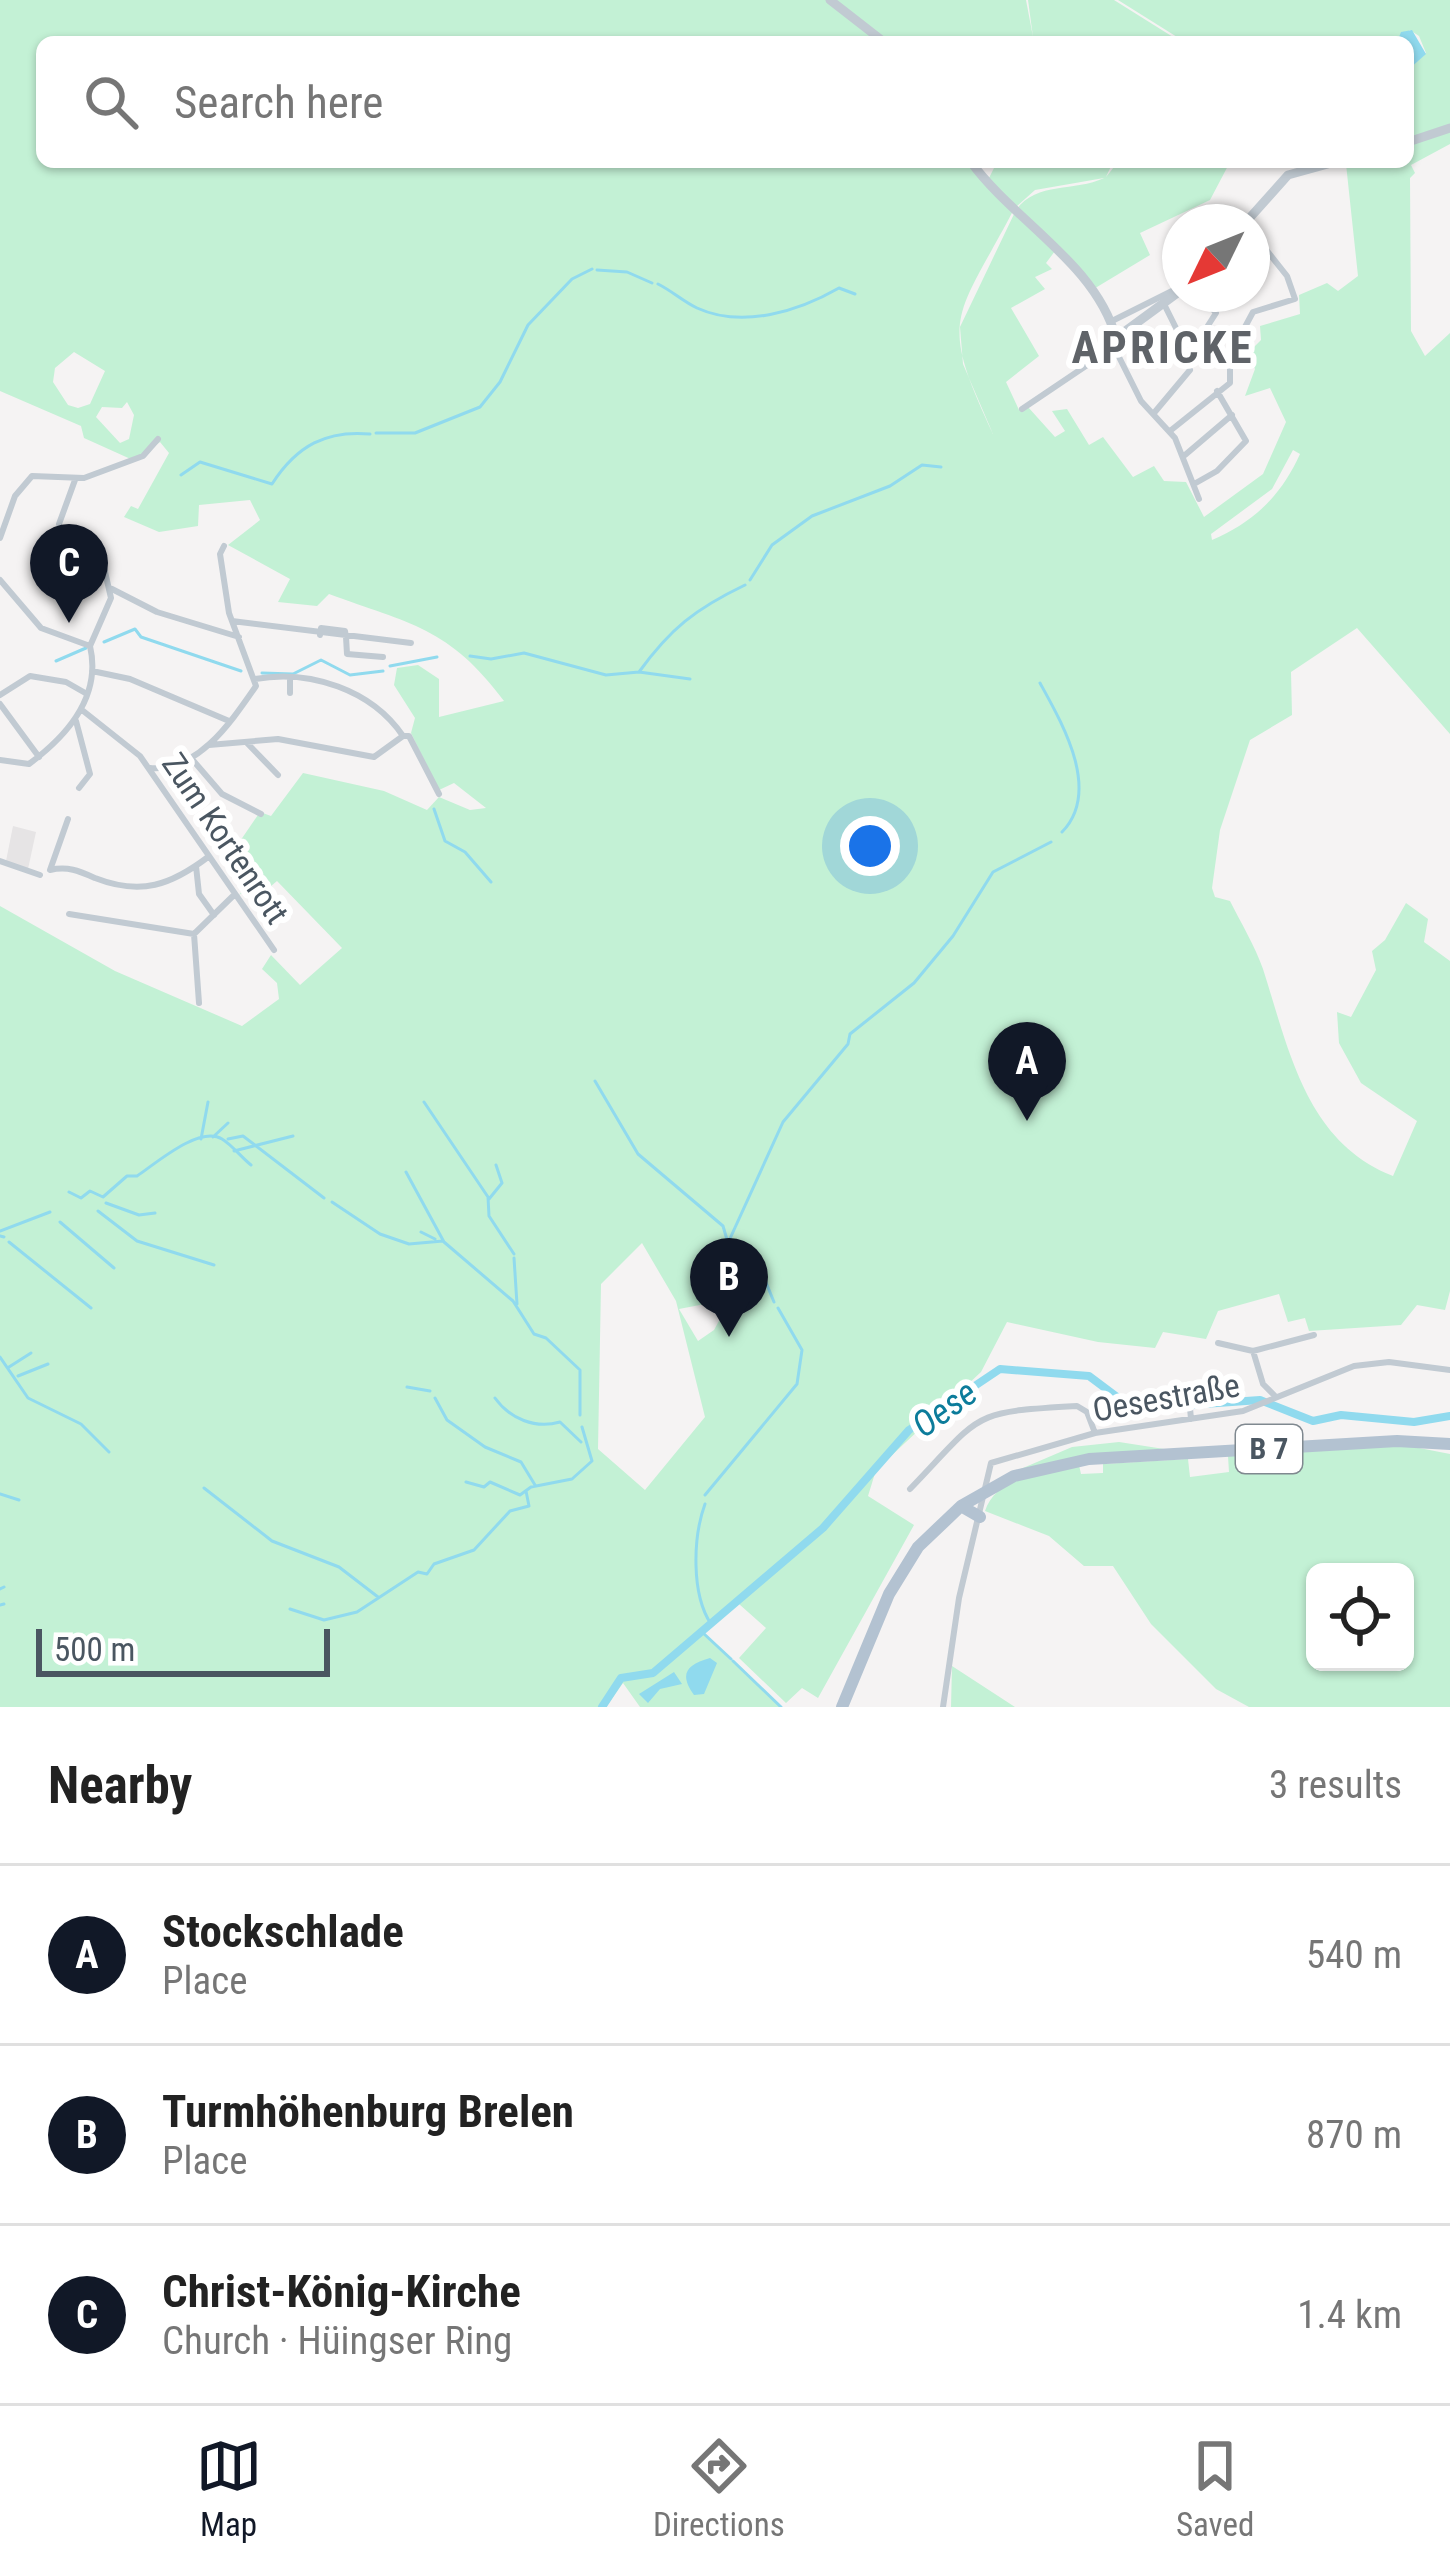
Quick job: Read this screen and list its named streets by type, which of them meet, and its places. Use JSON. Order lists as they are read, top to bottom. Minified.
{"streets":{"main road":["B 7"],"street":["Zum Kortenrott","Oesestraße"]},"districts":["APRICKE"],"water":["Oese"],"scale_bar":"500 m","north":"bottom left","page":{"search":"Search here","pins":["C","A","B"],"scale":"500 m","heading":["Nearby","3 results"],"list":[{"mark":"A","name":"Stockschlade","note":"Place","value":"540 m"},{"mark":"B","name":"Turmhöhenburg Brelen","note":"Place","value":"870 m"},{"mark":"C","name":"Christ-König-Kirche","note":"Church · Hüingser Ring","value":"1.4 km"}],"nav":["Map","Directions","Saved"]}}
